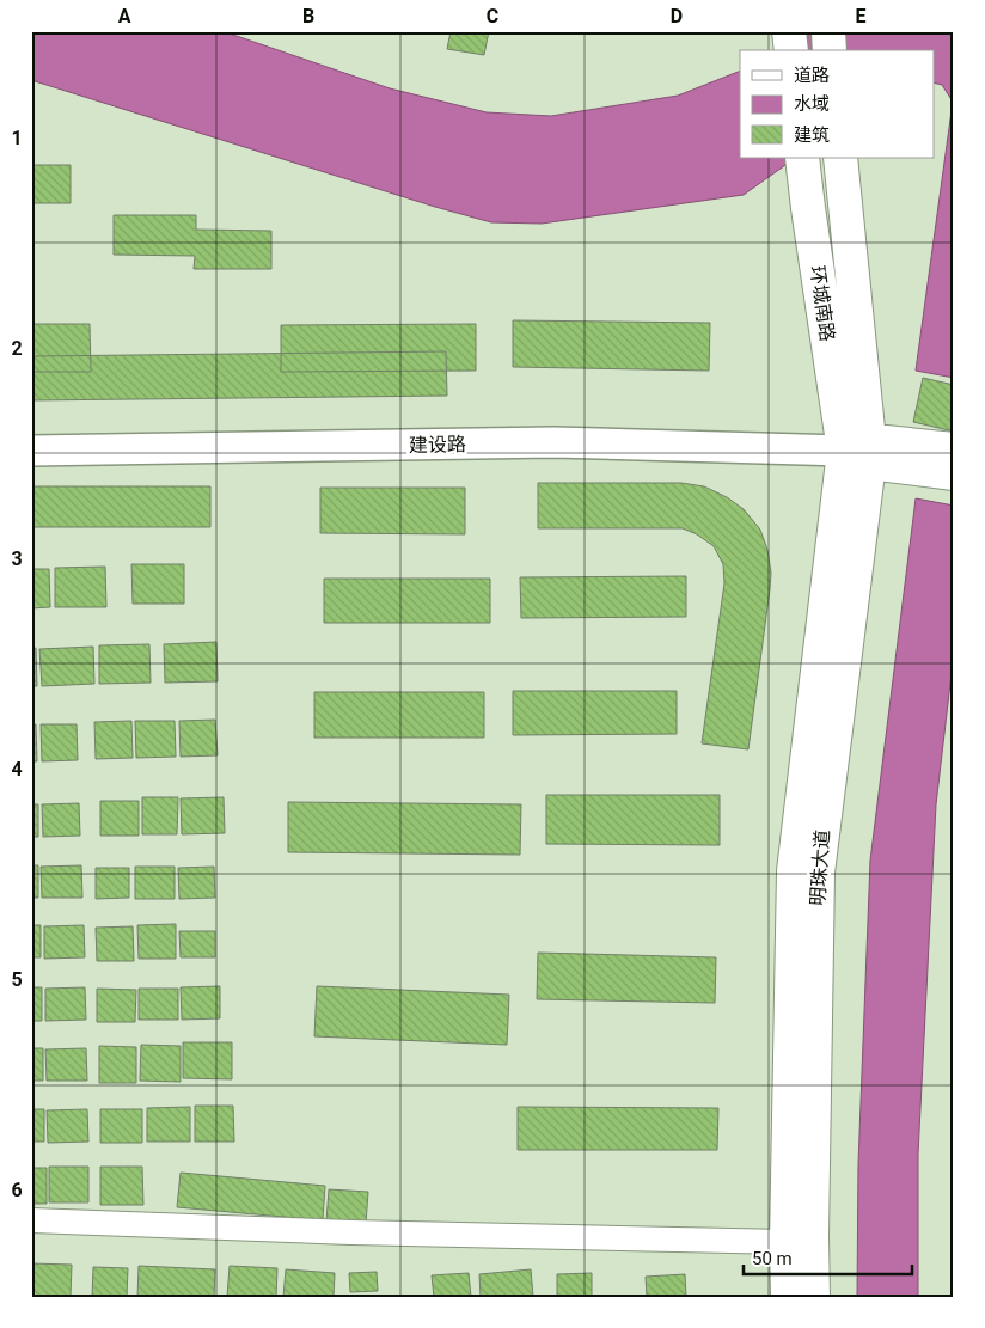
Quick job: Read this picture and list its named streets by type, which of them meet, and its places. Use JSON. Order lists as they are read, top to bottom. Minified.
{"streets":{"main road":["环城南路","建设路","明珠大道"]},"crossings":[["环城南路","建设路"],["环城南路","明珠大道"],["建设路","明珠大道"]],"legend":["道路","水域","建筑"],"scale_bar":"50 m","grid":{"columns":["A","B","C","D","E"],"rows":["1","2","3","4","5","6"]}}
